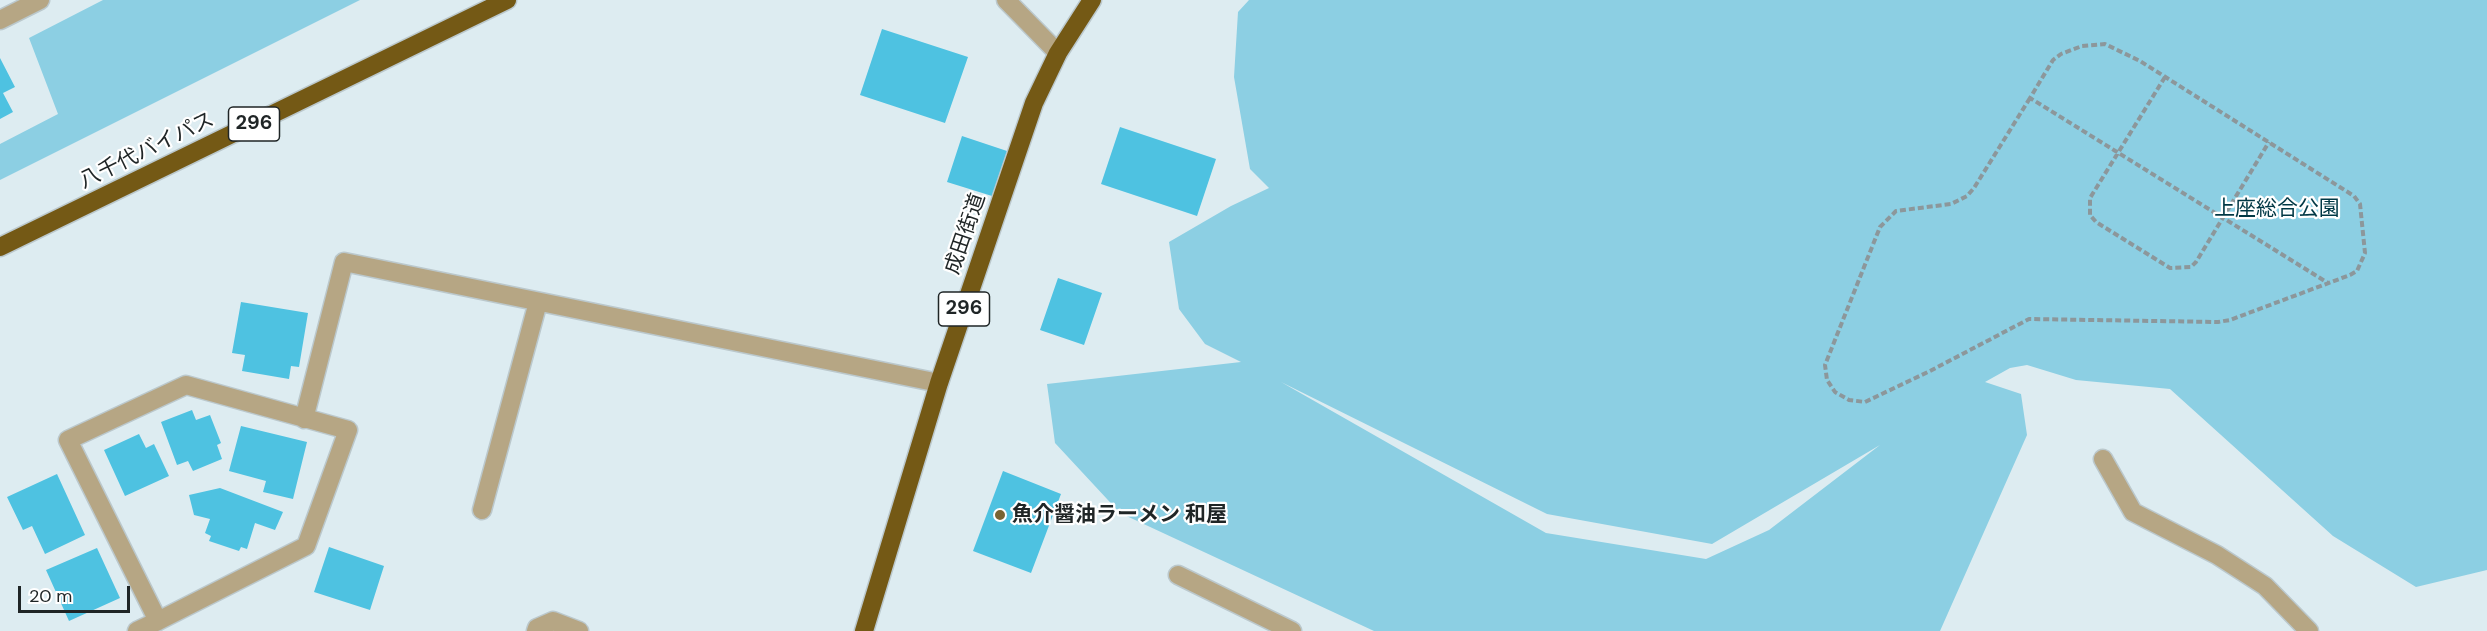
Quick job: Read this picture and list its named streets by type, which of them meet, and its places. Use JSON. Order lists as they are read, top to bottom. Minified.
{"streets":{"highway":["296","八千代バイパス","成田街道"]},"parks":["上座総合公園"],"places":["魚介醤油ラーメン 和屋"],"scale_bar":"20 m"}
